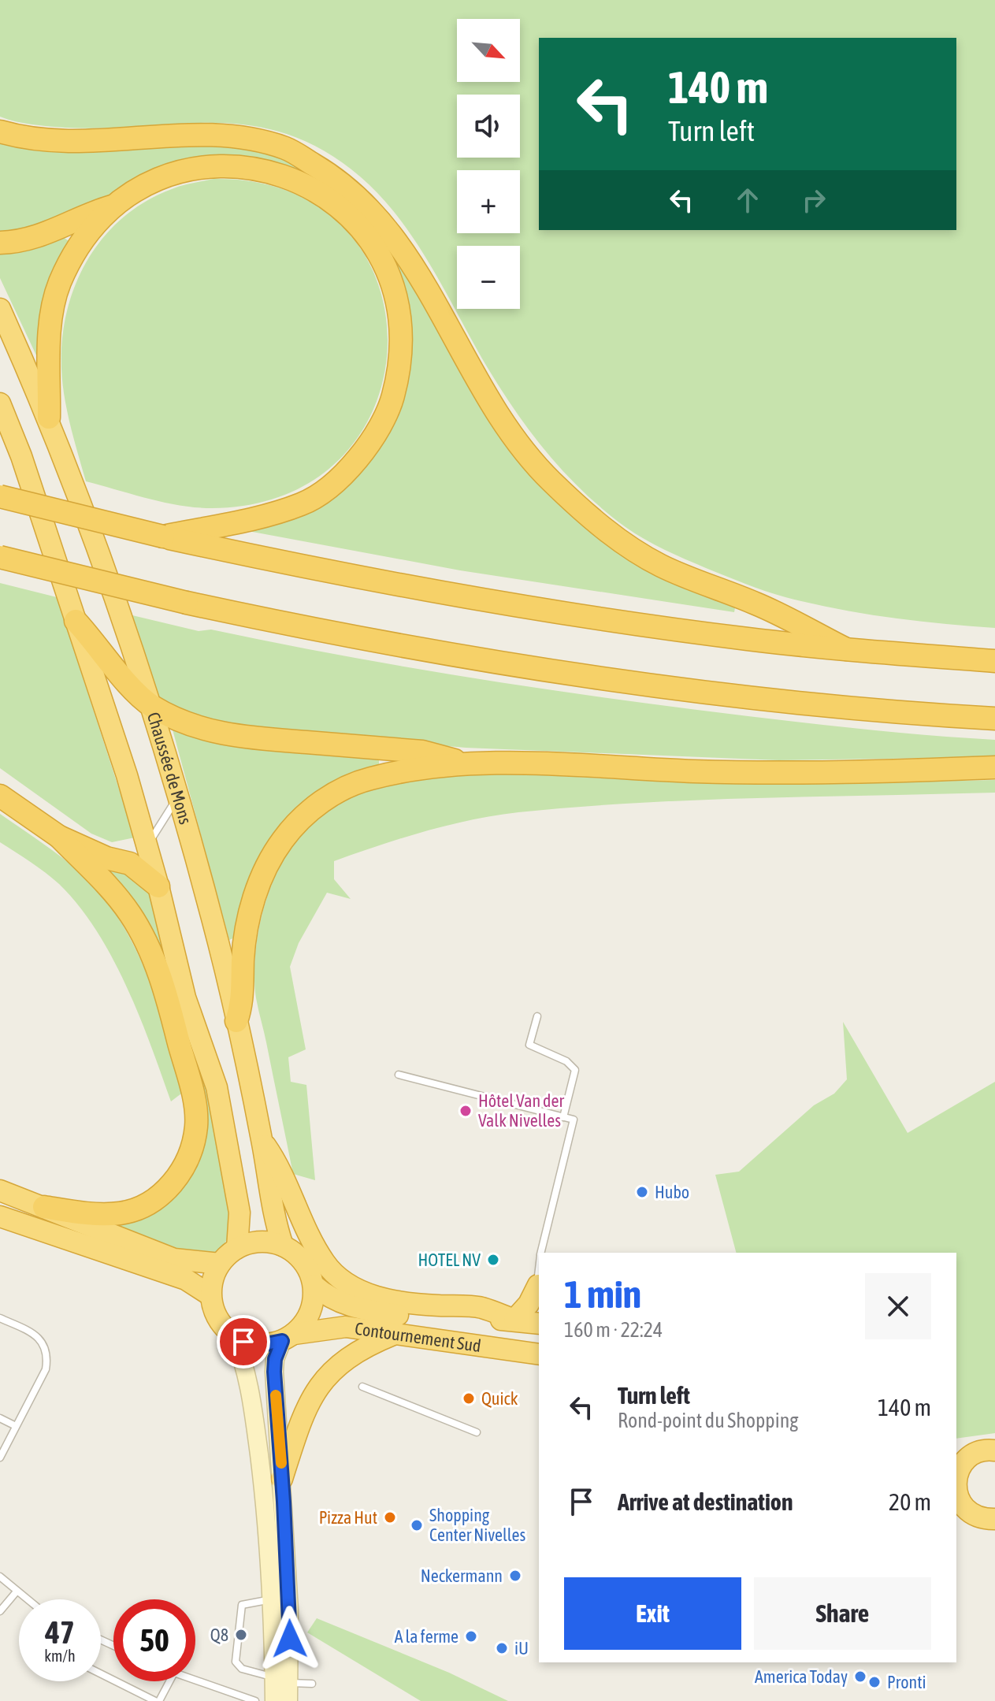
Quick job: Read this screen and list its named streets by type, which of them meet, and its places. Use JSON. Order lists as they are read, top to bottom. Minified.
{"streets":{"highway":["Chaussée de Mons","Contournement Sud"]},"crossings":[["Chaussée de Mons","Contournement Sud"]],"places":["Hôtel Van der Valk Nivelles","Hubo","HOTEL NV","Quick","Pizza Hut","Shopping Center Nivelles","Neckermann","Q8","A la ferme","iU","America Today","Pronti"],"north":"bottom right","page":{"map_buttons":["+","−"],"turn":["140 m","Turn left"],"heading":["1 min","160 m · 22:24"],"list":[{"name":"Turn left","note":"Rond-point du Shopping","value":"140 m"},{"name":"Arrive at destination","value":"20 m"}],"buttons":["Exit","Share"],"speed":"47 km/h","limit":"50"}}
